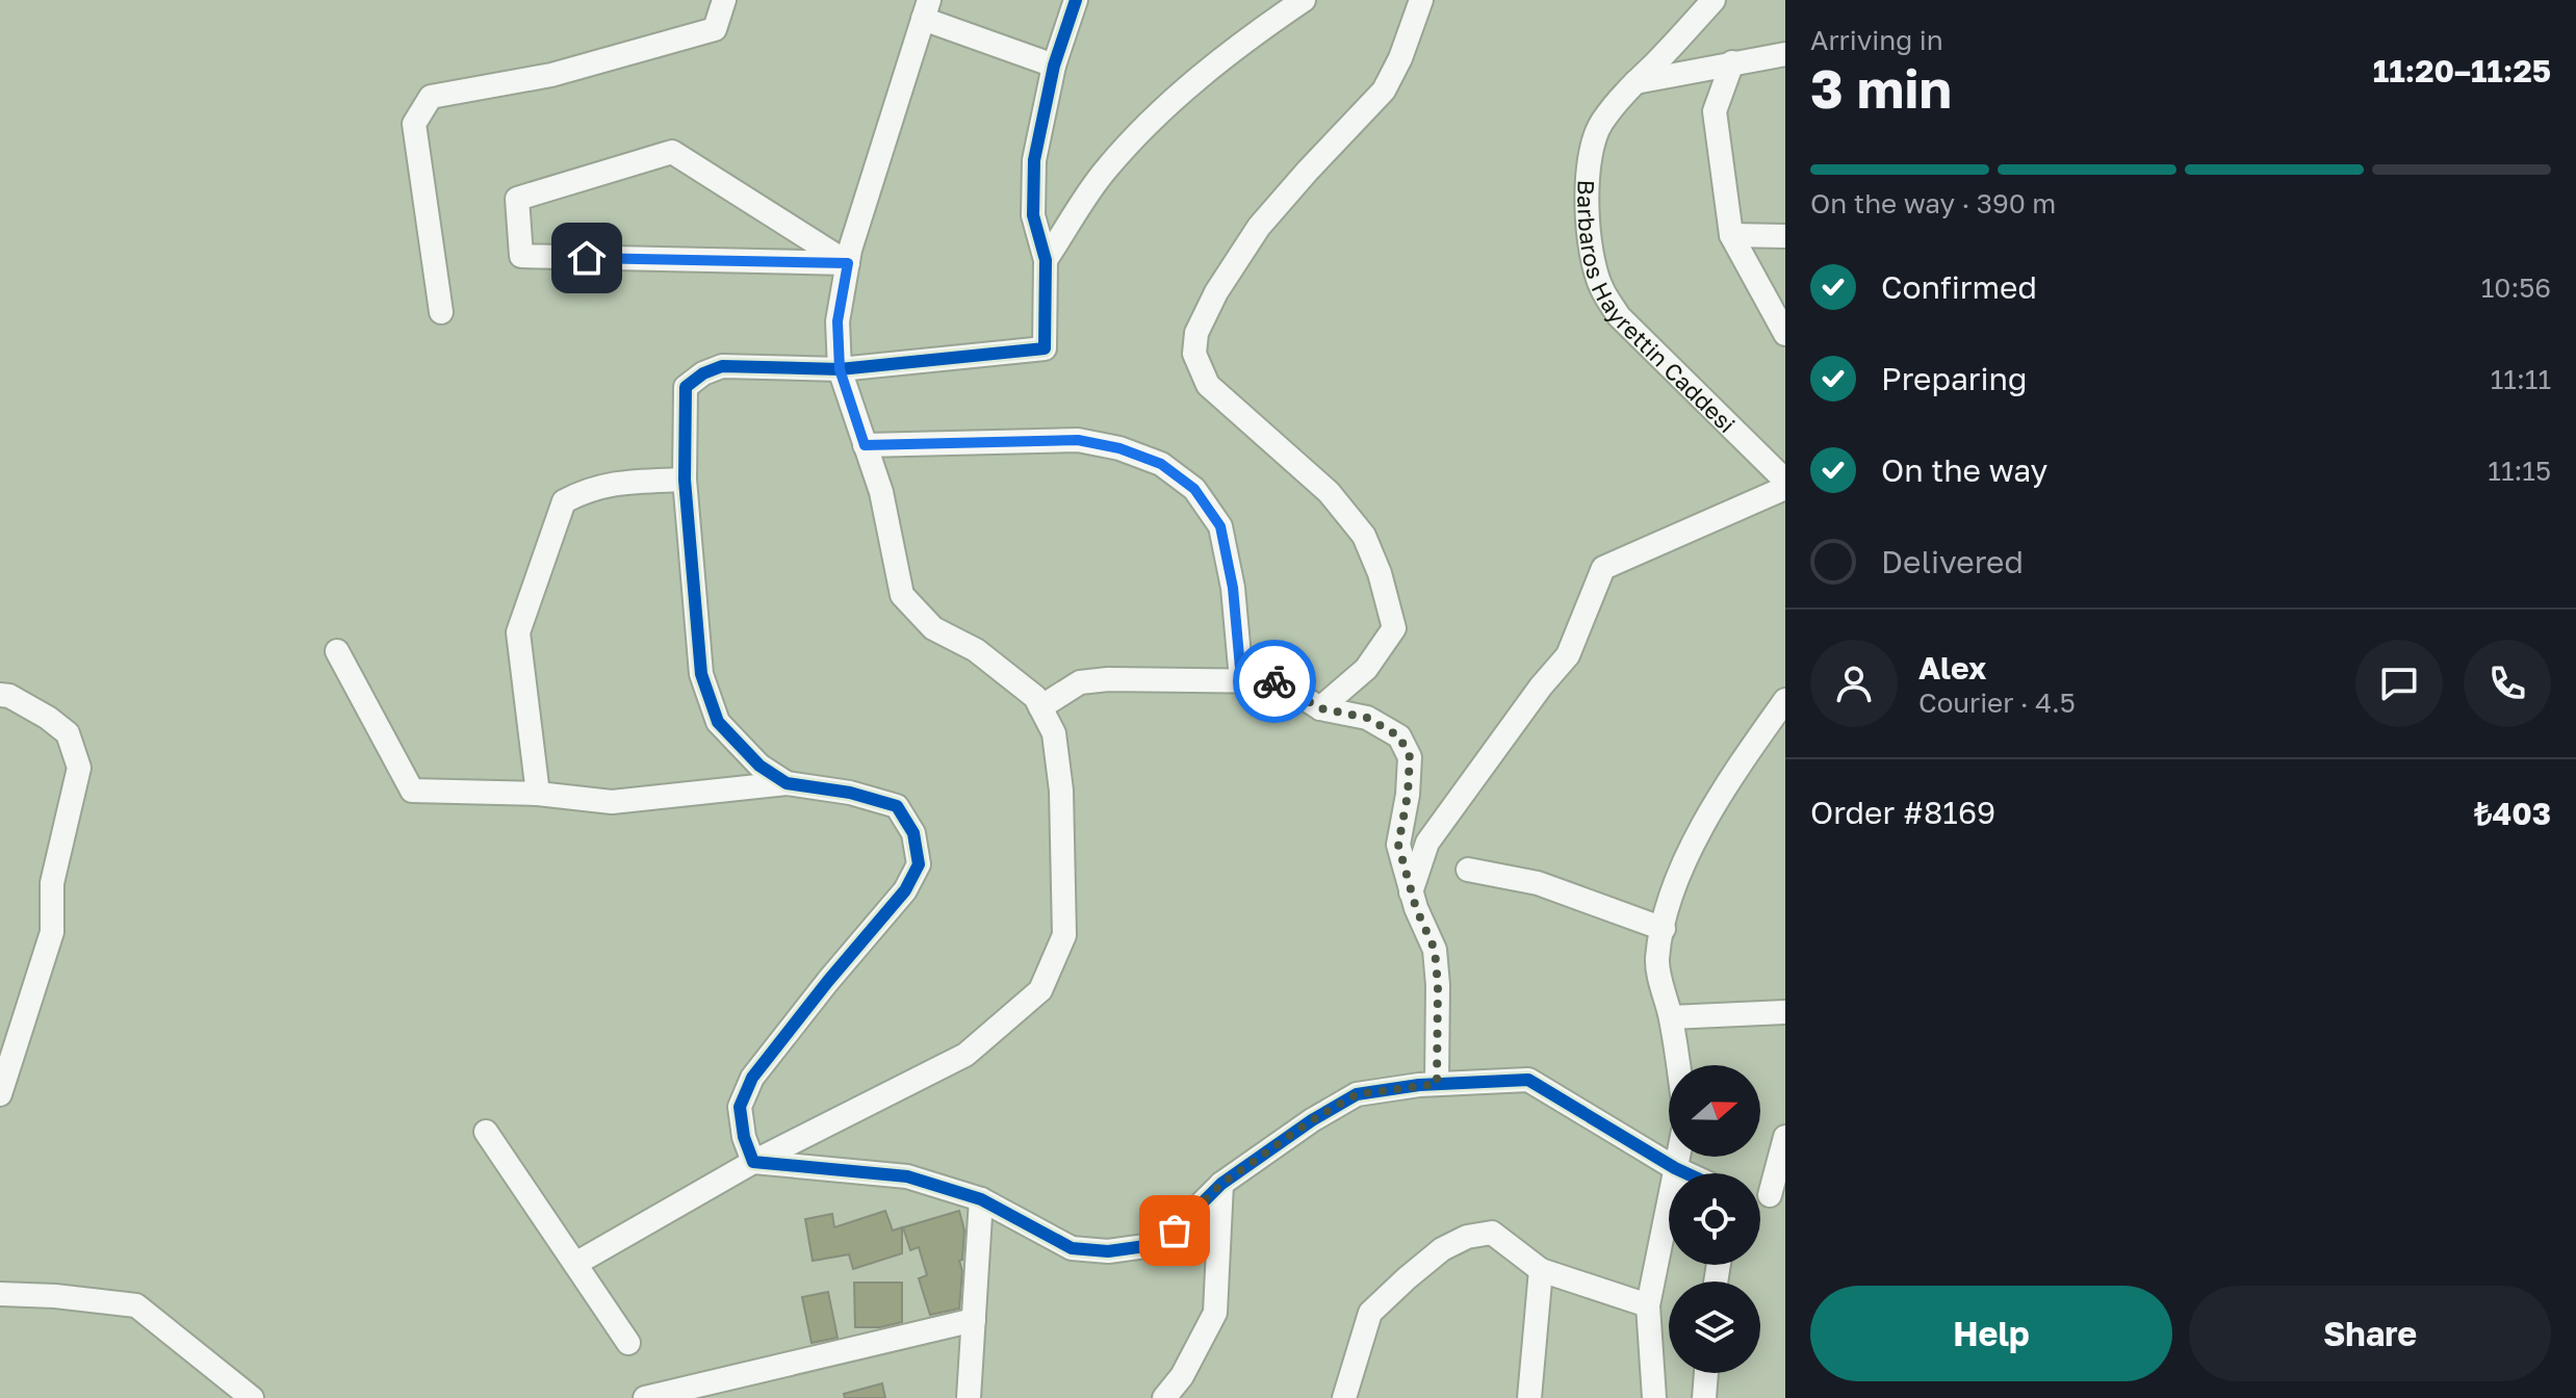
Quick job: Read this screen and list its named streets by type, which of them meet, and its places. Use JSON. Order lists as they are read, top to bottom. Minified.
{"streets":{"street":["Barbaros Hayrettin Caddesi"]},"north":"right","page":{"heading":["3 min","Arriving in","11:20–11:25"],"panel":["Alex","Courier · 4.5","Order #8169","₺403"],"bar":"On the way · 390 m","list":[["Confirmed","10:56"],["Preparing","11:11"],["On the way","11:15"],"Delivered"],"buttons":["Help","Share"]}}
